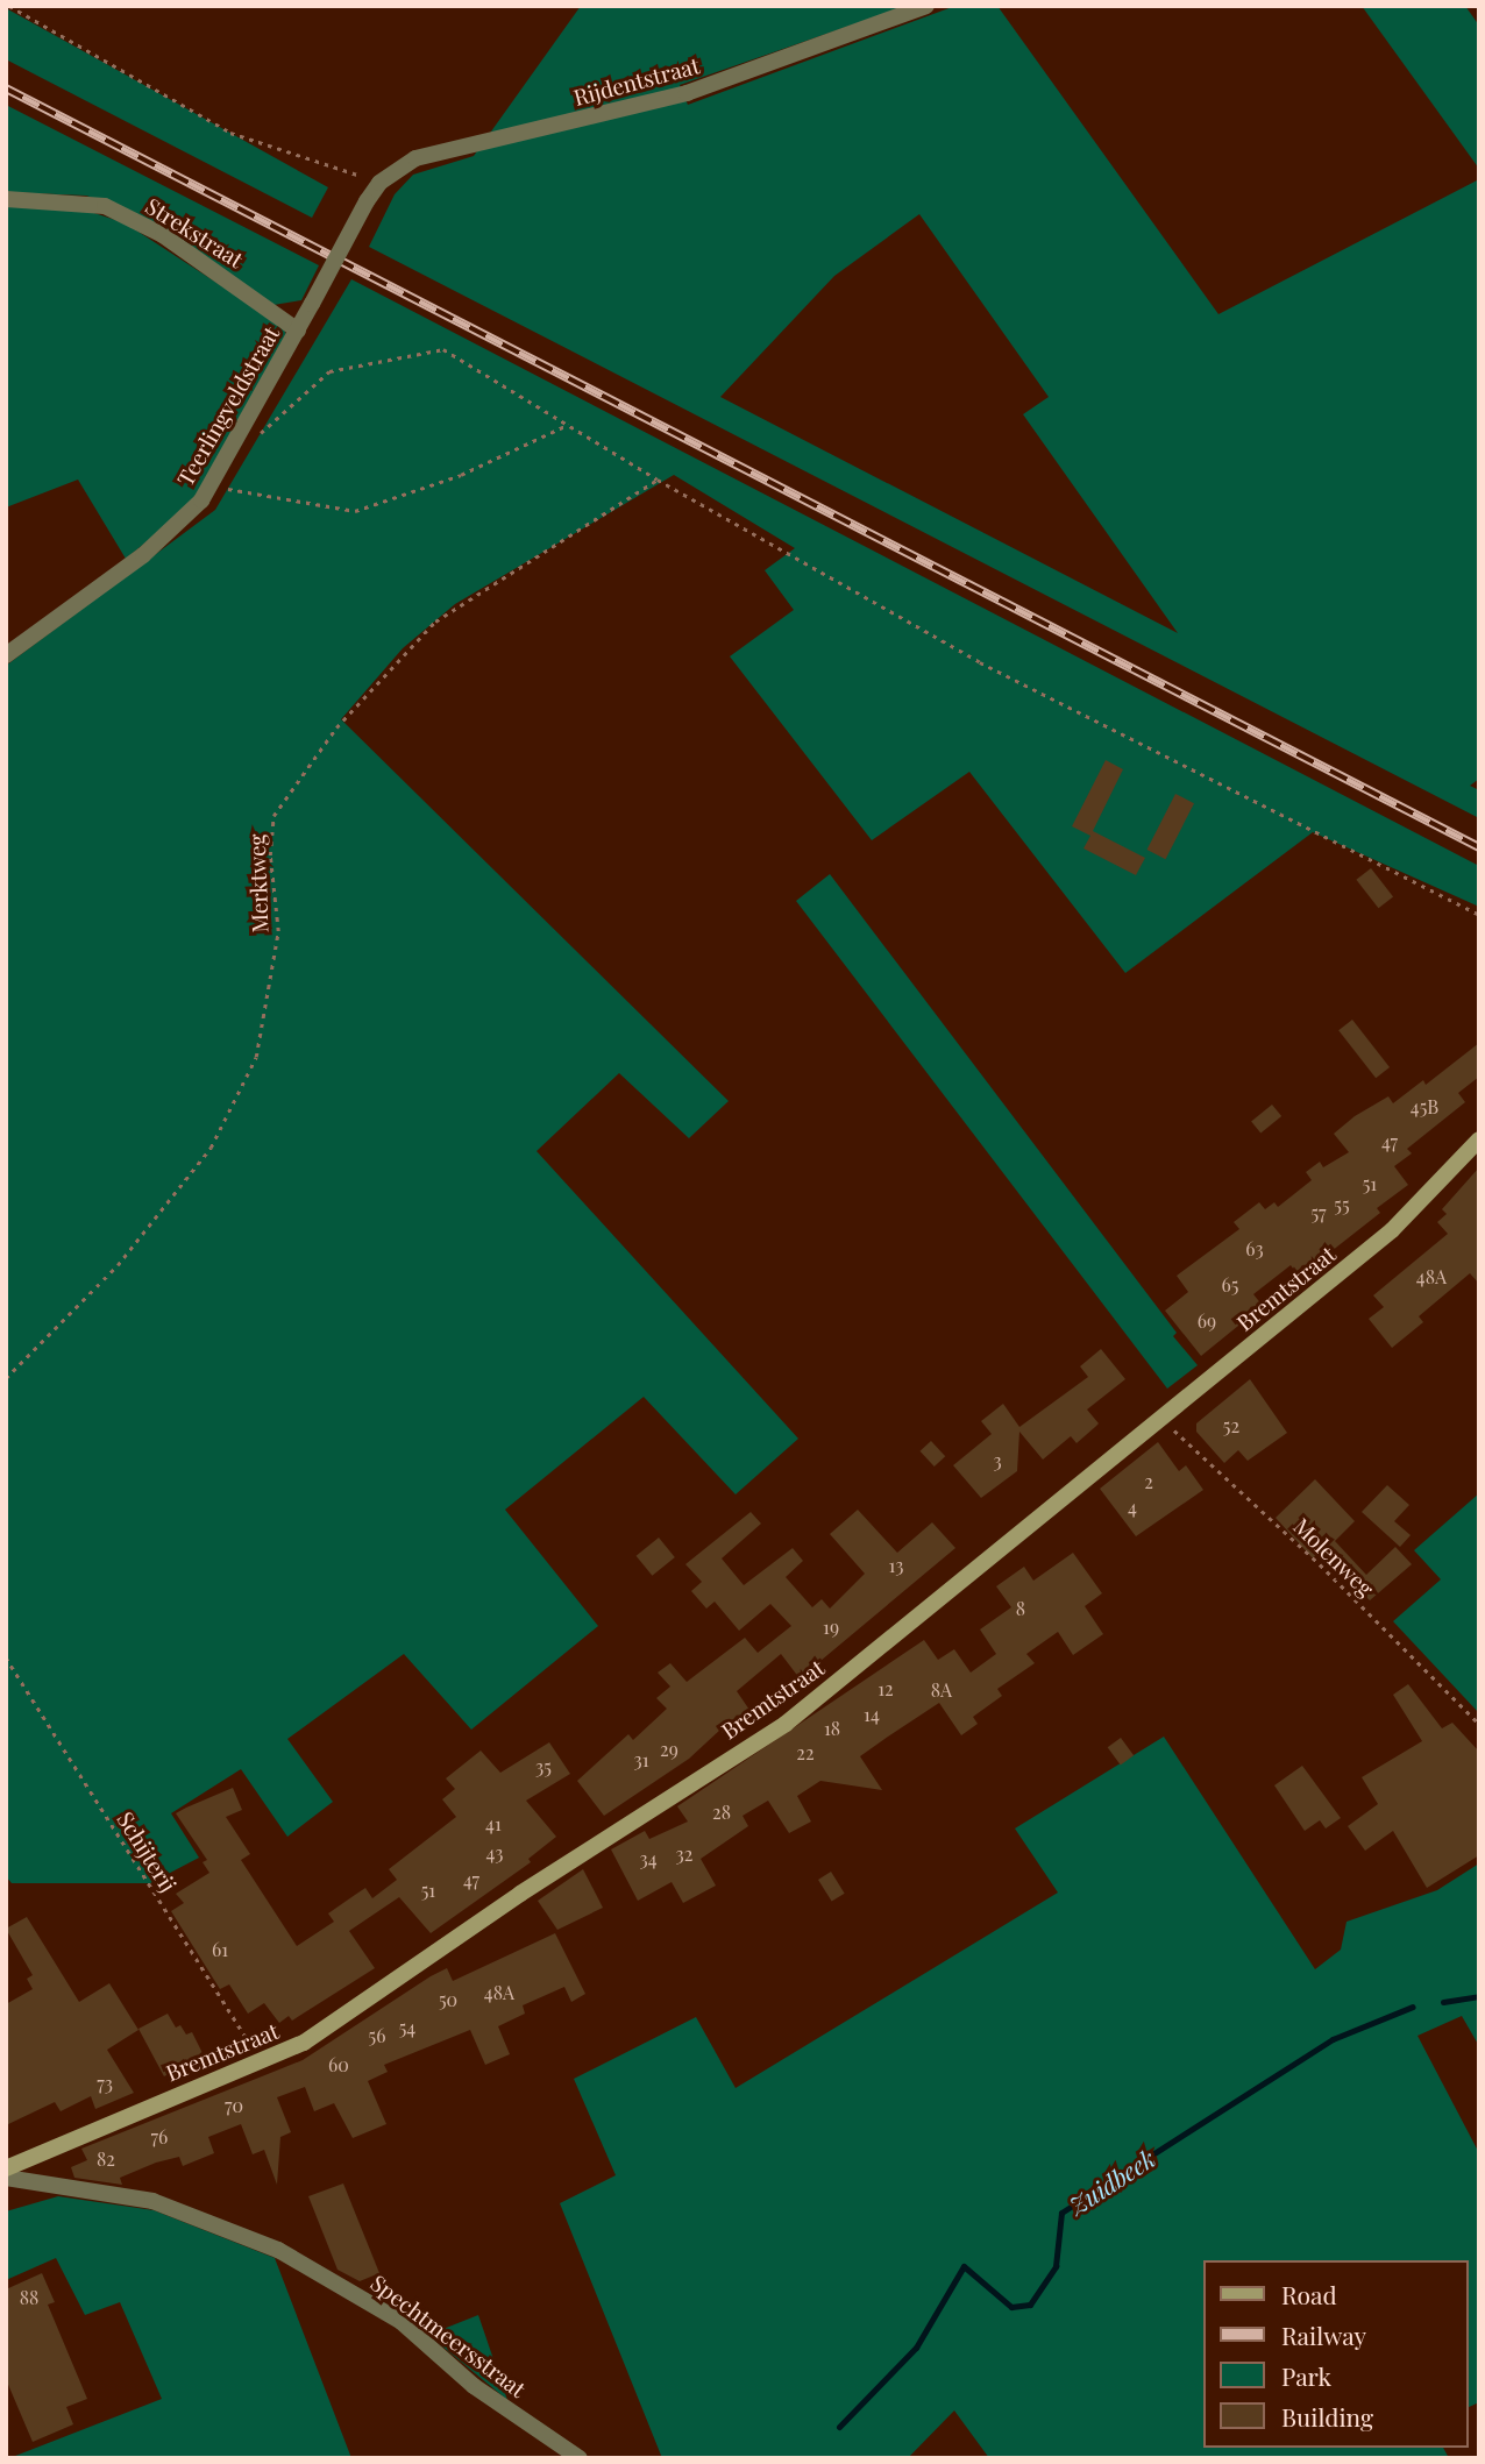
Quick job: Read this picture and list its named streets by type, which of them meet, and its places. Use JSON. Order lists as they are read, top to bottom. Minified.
{"streets":{"street":["Rijdentstraat","Strekstraat","Teerlingveldstraat","Bremtstraat","Spechtmeersstraat"],"path":["Merktweg","Molenweg","Schijterij"]},"crossings":[["Rijdentstraat","Teerlingveldstraat"],["Strekstraat","Teerlingveldstraat"],["Bremtstraat","Molenweg"],["Bremtstraat","Schijterij"]],"water":["Zuidbeek"],"house_numbers":["45B","47","51","55","57","63","48A","65","69","52","3","2","4","13","8","19","12","8A","14","18","29","22","31","35","28","41","43","32","34","47","51","61","48A","50","54","56","60","73","70","76","82","88"],"legend":["Road","Railway","Park","Building"]}
